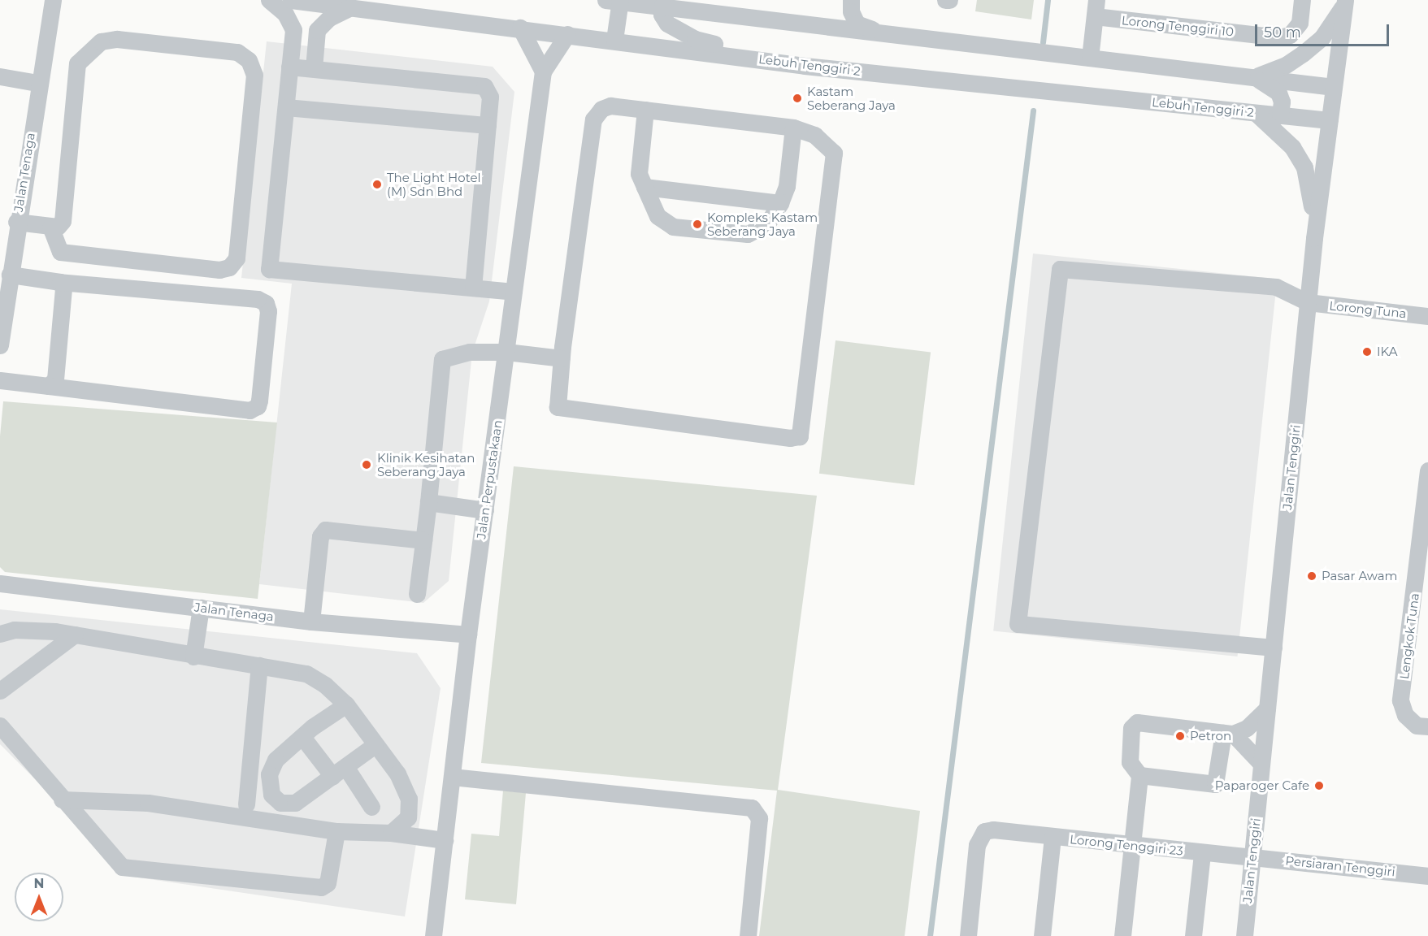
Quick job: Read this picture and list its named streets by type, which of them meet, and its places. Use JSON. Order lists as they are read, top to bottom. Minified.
{"streets":{"street":["Lorong Tenggiri 10","Lebuh Tenggiri 2","Jalan Tenaga","Lorong Tuna","Jalan Tenggiri","Jalan Perpustakaan","Lengkok Tuna","Lorong Tenggiri 23","Persiaran Tenggiri"]},"crossings":[["Lebuh Tenggiri 2","Jalan Tenggiri"],["Jalan Tenaga","Jalan Perpustakaan"],["Lorong Tuna","Jalan Tenggiri"],["Jalan Tenggiri","Lorong Tenggiri 23"],["Jalan Tenggiri","Persiaran Tenggiri"],["Lorong Tenggiri 23","Persiaran Tenggiri"]],"places":["Kastam Seberang Jaya","The Light Hotel (M) Sdn Bhd","Kompleks Kastam Seberang Jaya","IKA","Klinik Kesihatan Seberang Jaya","Pasar Awam","Petron","Paparoger Cafe"],"scale_bar":"50 m","north":"top"}
